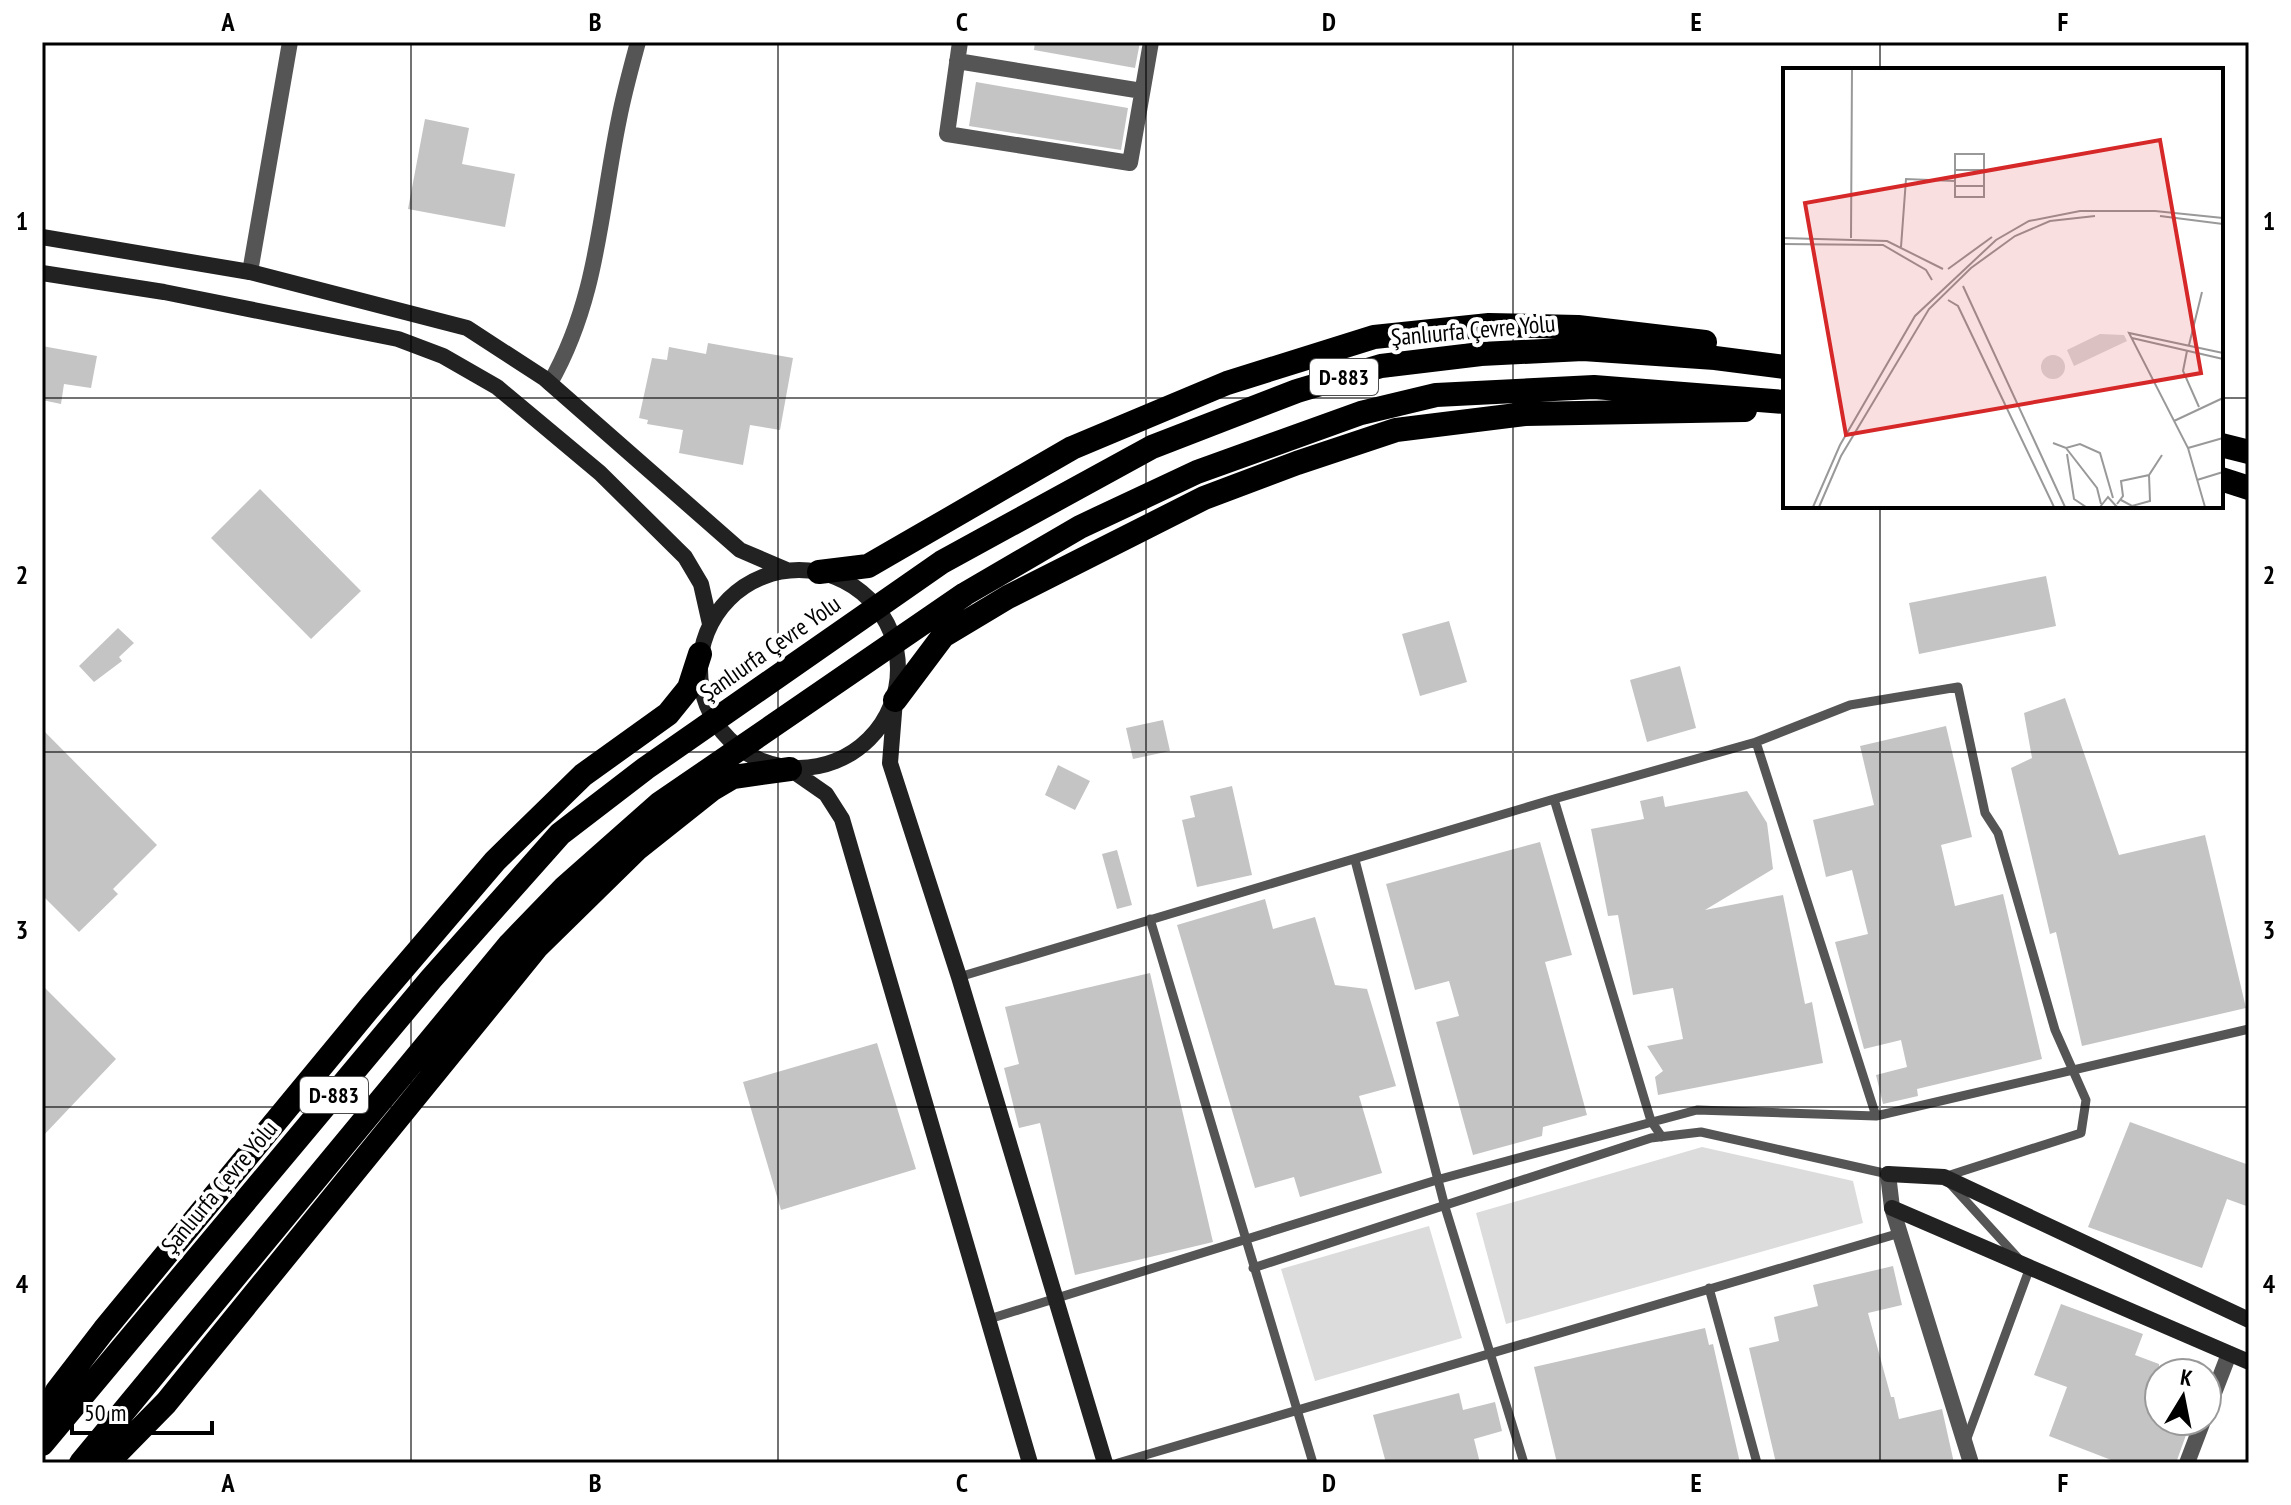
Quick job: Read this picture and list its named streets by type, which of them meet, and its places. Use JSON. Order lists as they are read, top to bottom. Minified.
{"streets":{"highway":["Şanlıurfa Çevre Yolu","D-883"]},"scale_bar":"50 m","north":"top","grid":{"columns":["A","B","C","D","E","F"],"rows":["1","2","3","4"]}}
